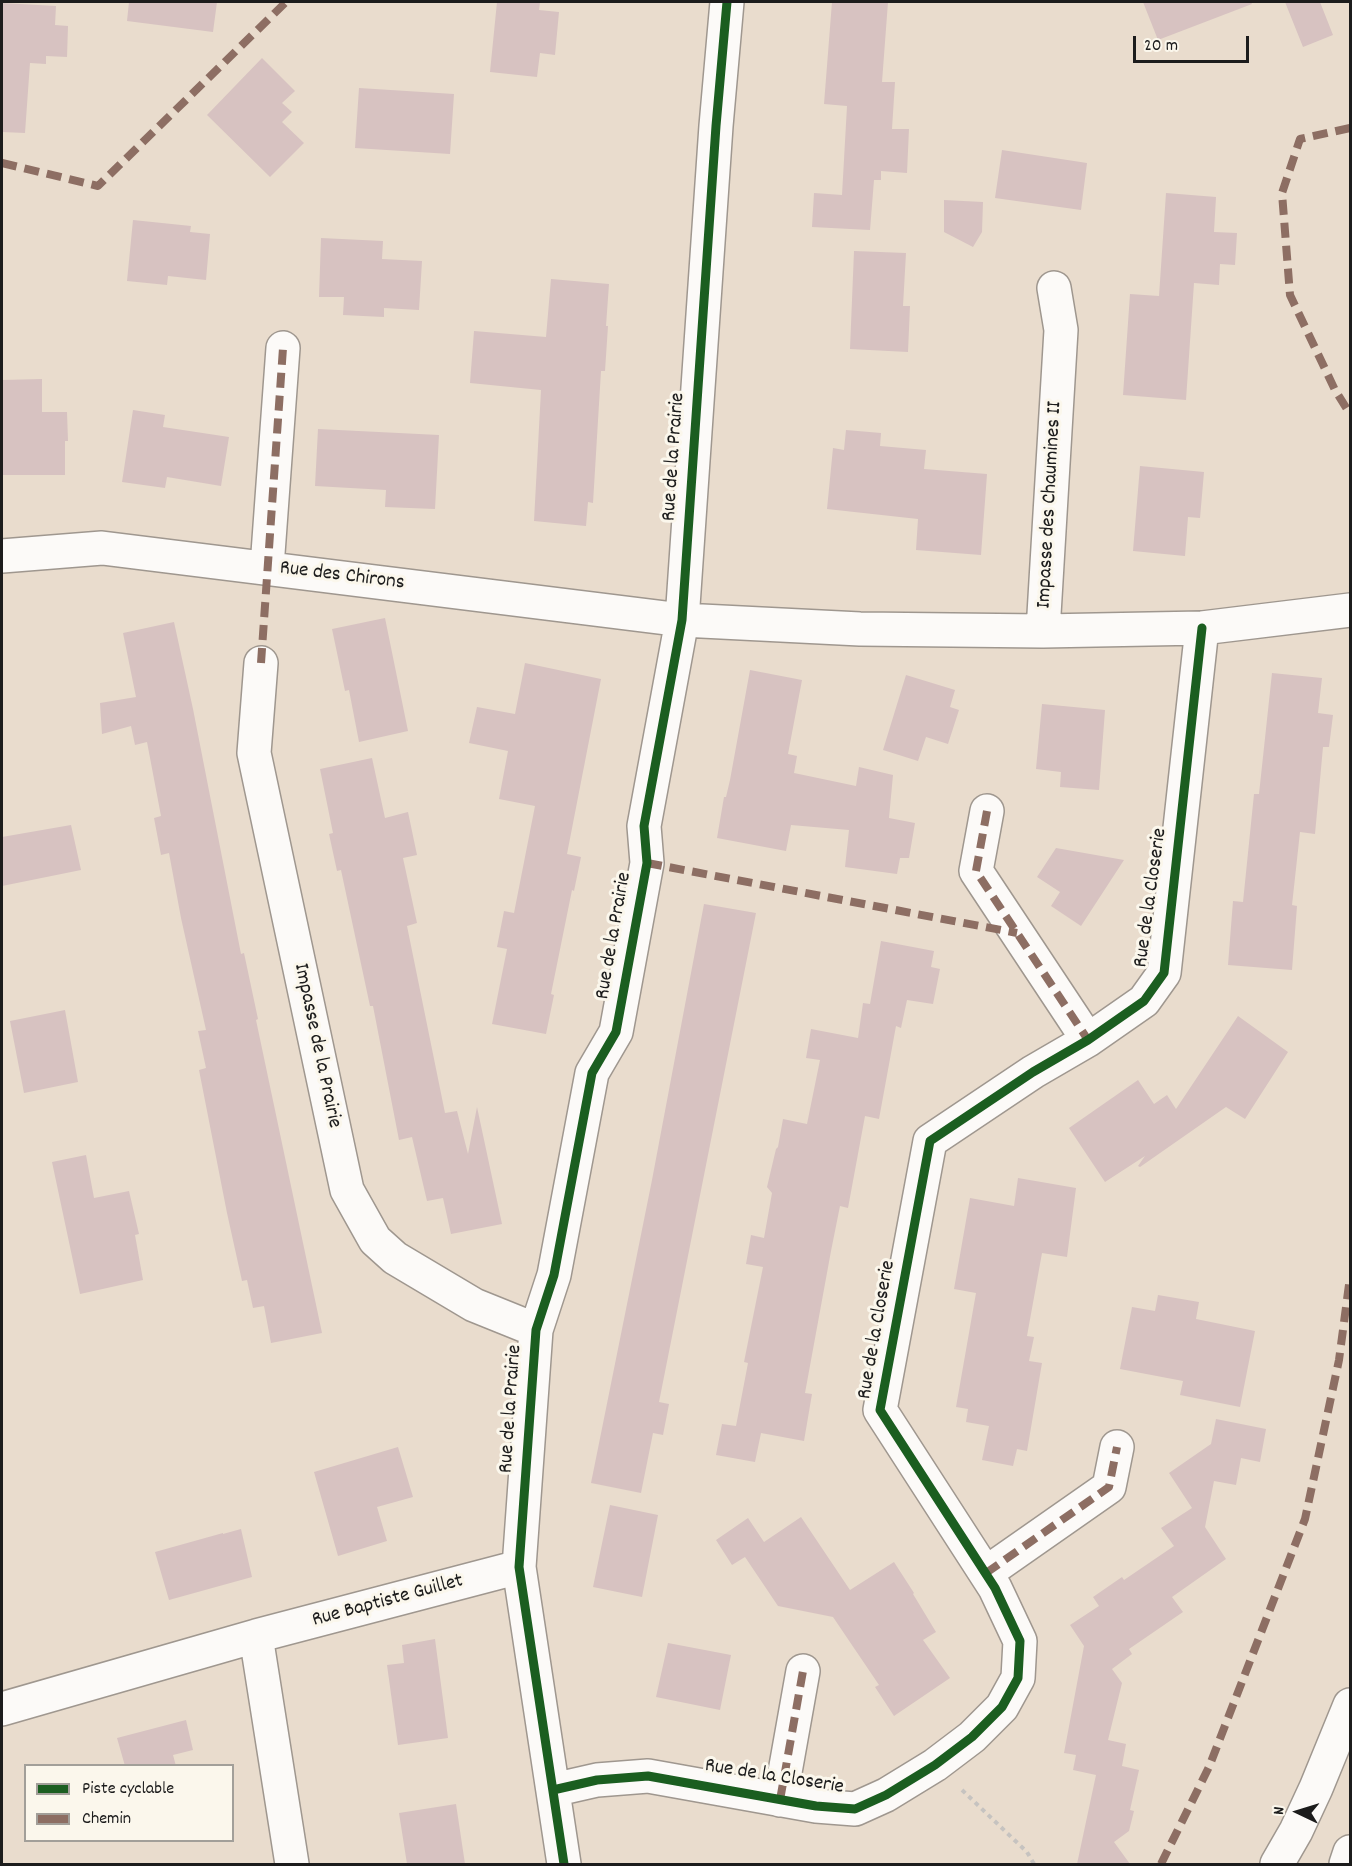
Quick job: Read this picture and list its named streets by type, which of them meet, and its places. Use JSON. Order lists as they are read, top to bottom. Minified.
{"streets":{"street":["Rue de la Prairie","Impasse des Chaumines II","Rue des Chirons","Rue de la Closerie","Impasse de la Prairie","Rue Baptiste Guillet"]},"crossings":[["Rue de la Prairie","Rue des Chirons"],["Rue de la Prairie","Rue de la Closerie"],["Rue de la Prairie","Impasse de la Prairie"],["Rue de la Prairie","Rue Baptiste Guillet"],["Impasse des Chaumines II","Rue des Chirons"],["Impasse des Chaumines II","Rue de la Closerie"]],"legend":["Piste cyclable","Chemin"],"scale_bar":"20 m","north":"left"}
